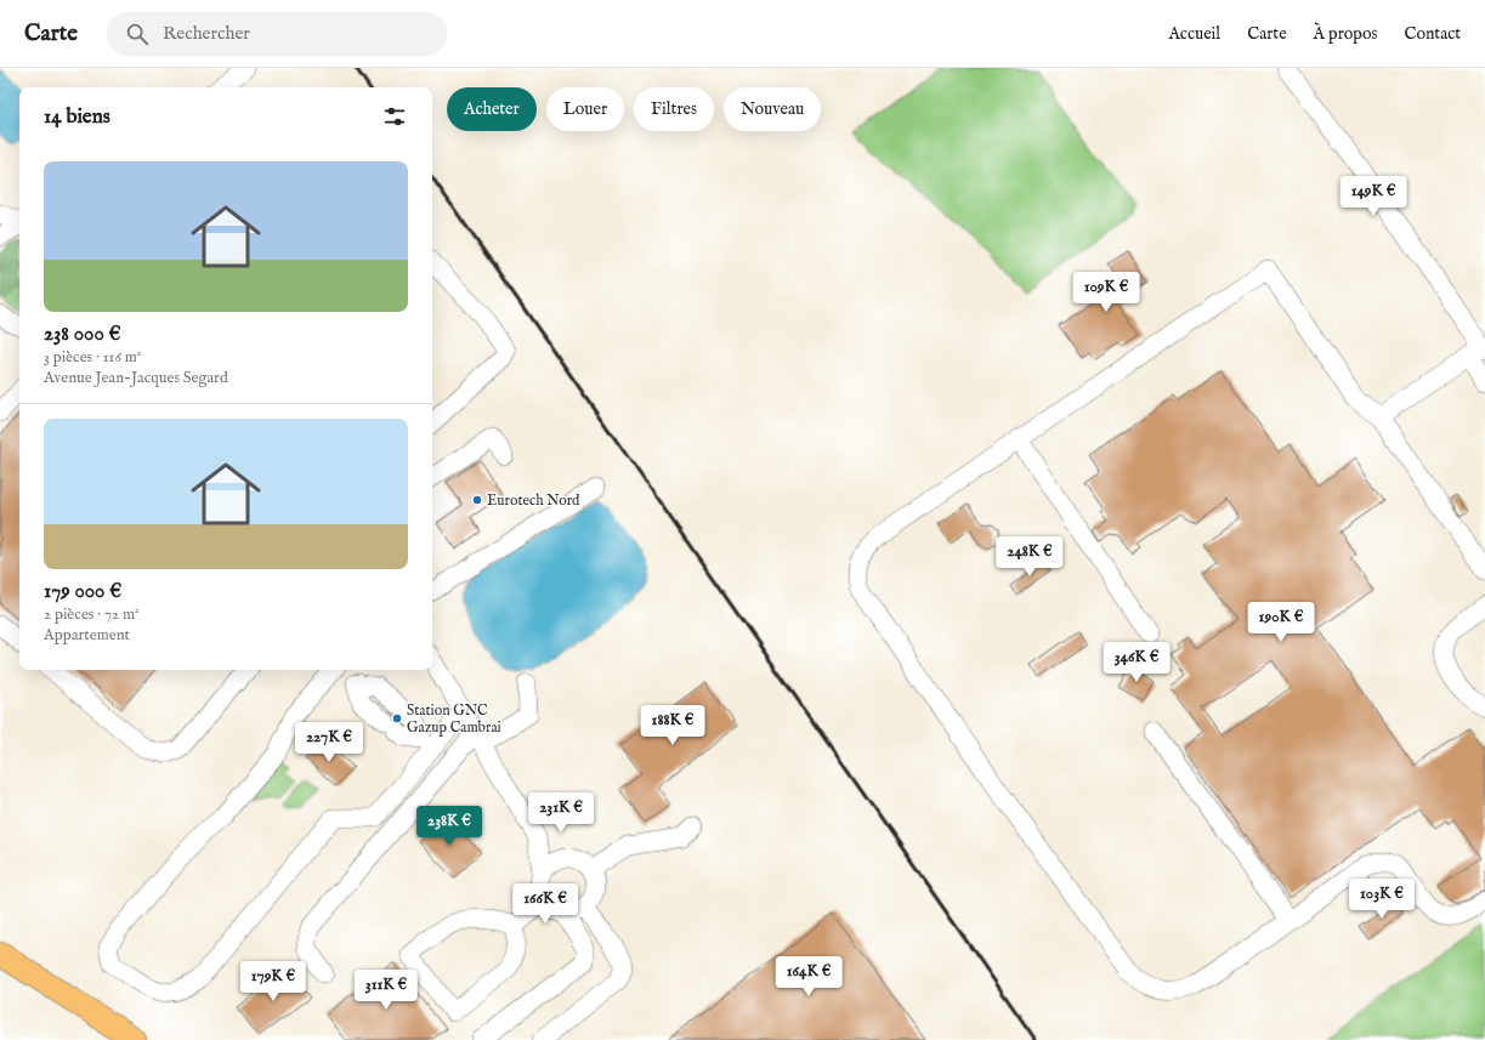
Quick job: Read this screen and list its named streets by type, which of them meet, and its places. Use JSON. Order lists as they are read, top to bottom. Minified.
{"places":["Eurotech Nord","Station GNC Gazup Cambrai"],"page":{"header":"Carte","search":"Rechercher","nav":["Accueil","Carte","À propos","Contact"],"chip":["Acheter","Louer","Filtres","Nouveau"],"heading":"14 biens","list":[{"name":"238 000 €","note":"3 pièces · 116 m² · Avenue Jean-Jacques Segard"},{"name":"179 000 €","note":"2 pièces · 72 m² · Appartement"}],"price":["149K €","109K €","248K €","190K €","346K €","188K €","227K €","231K €","238K €","103K €","166K €","164K €","179K €","311K €"]}}
